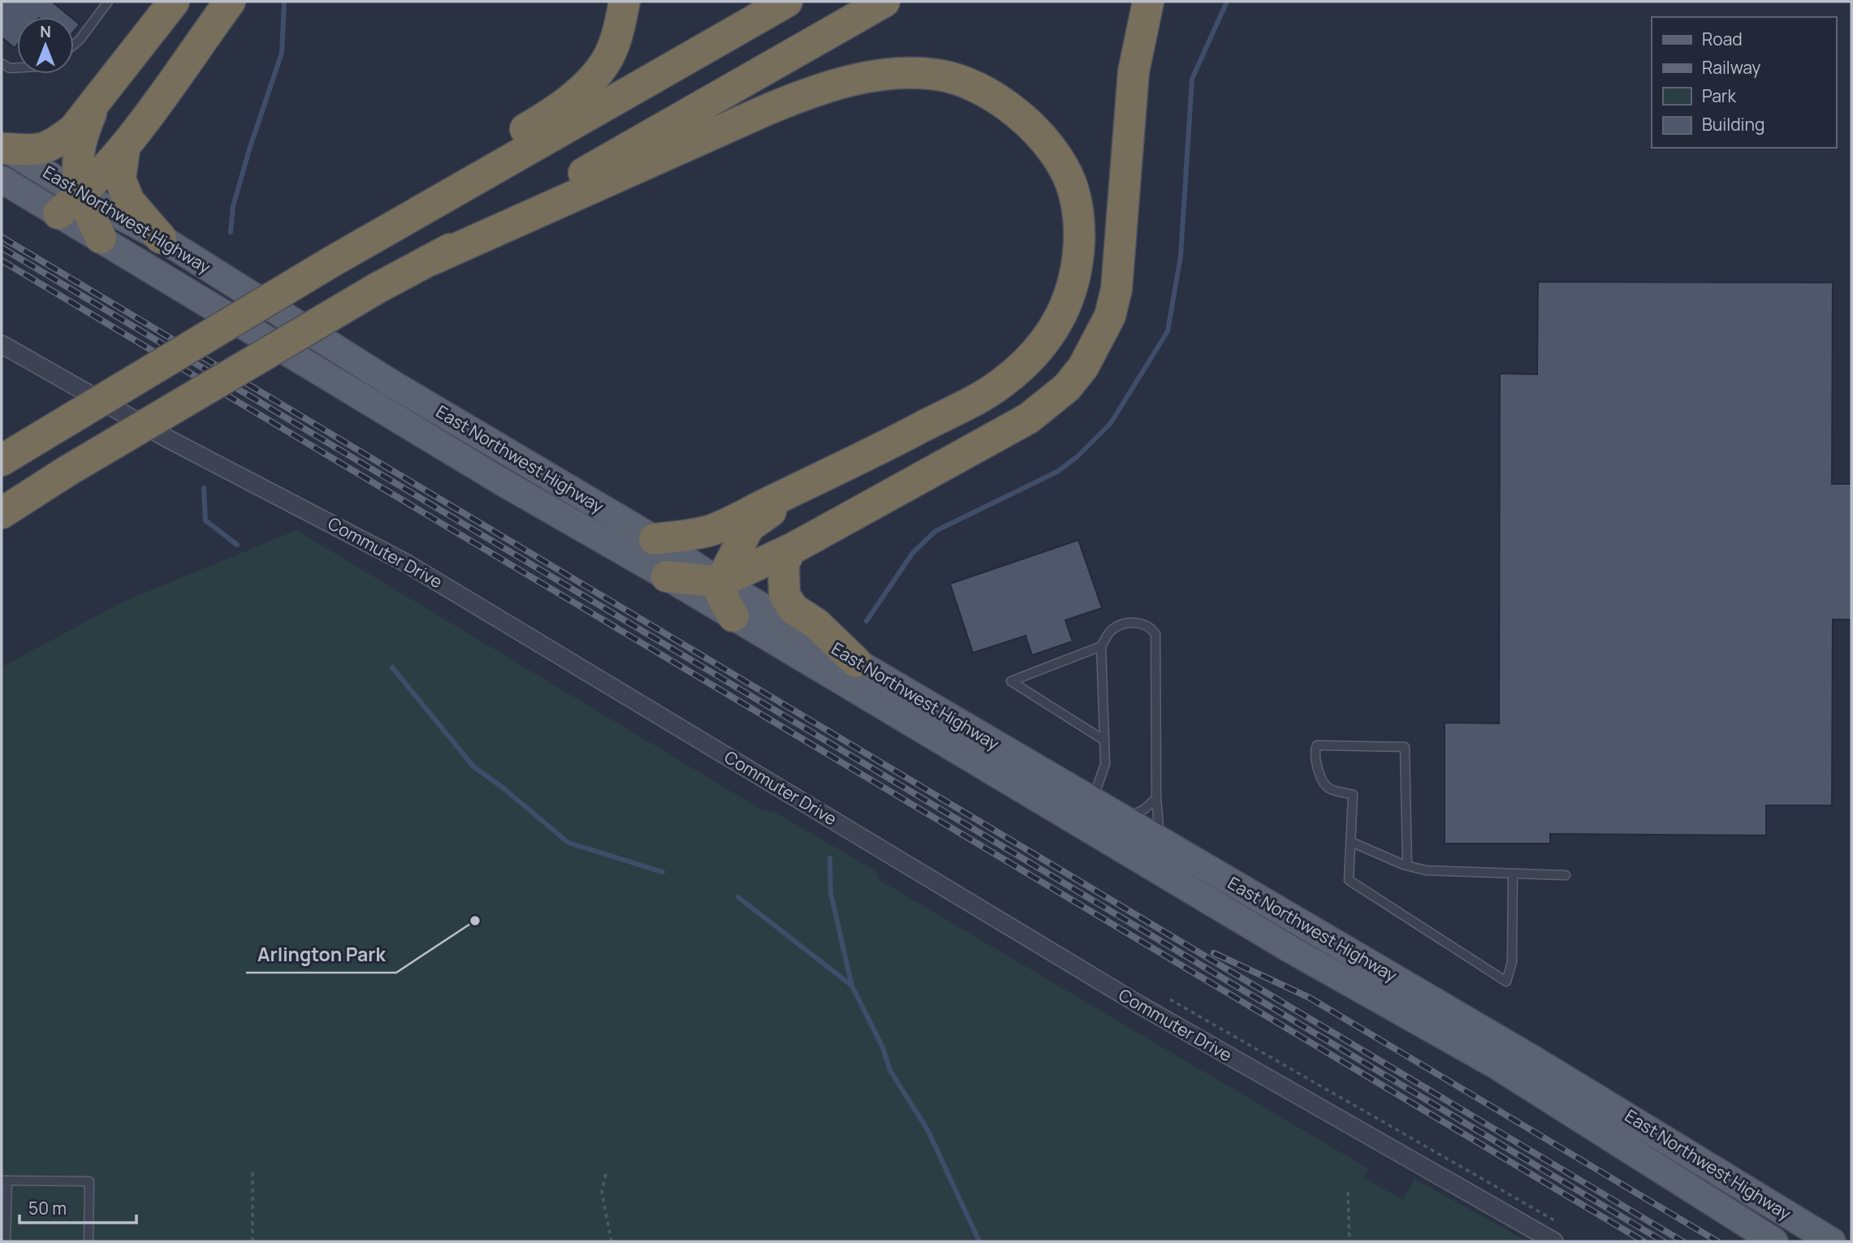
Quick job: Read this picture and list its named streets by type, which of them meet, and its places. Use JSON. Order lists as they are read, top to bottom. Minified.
{"streets":{"main road":["East Northwest Highway"],"street":["Commuter Drive"]},"places":["Arlington Park"],"legend":["Road","Railway","Park","Building"],"scale_bar":"50 m","north":"top"}
